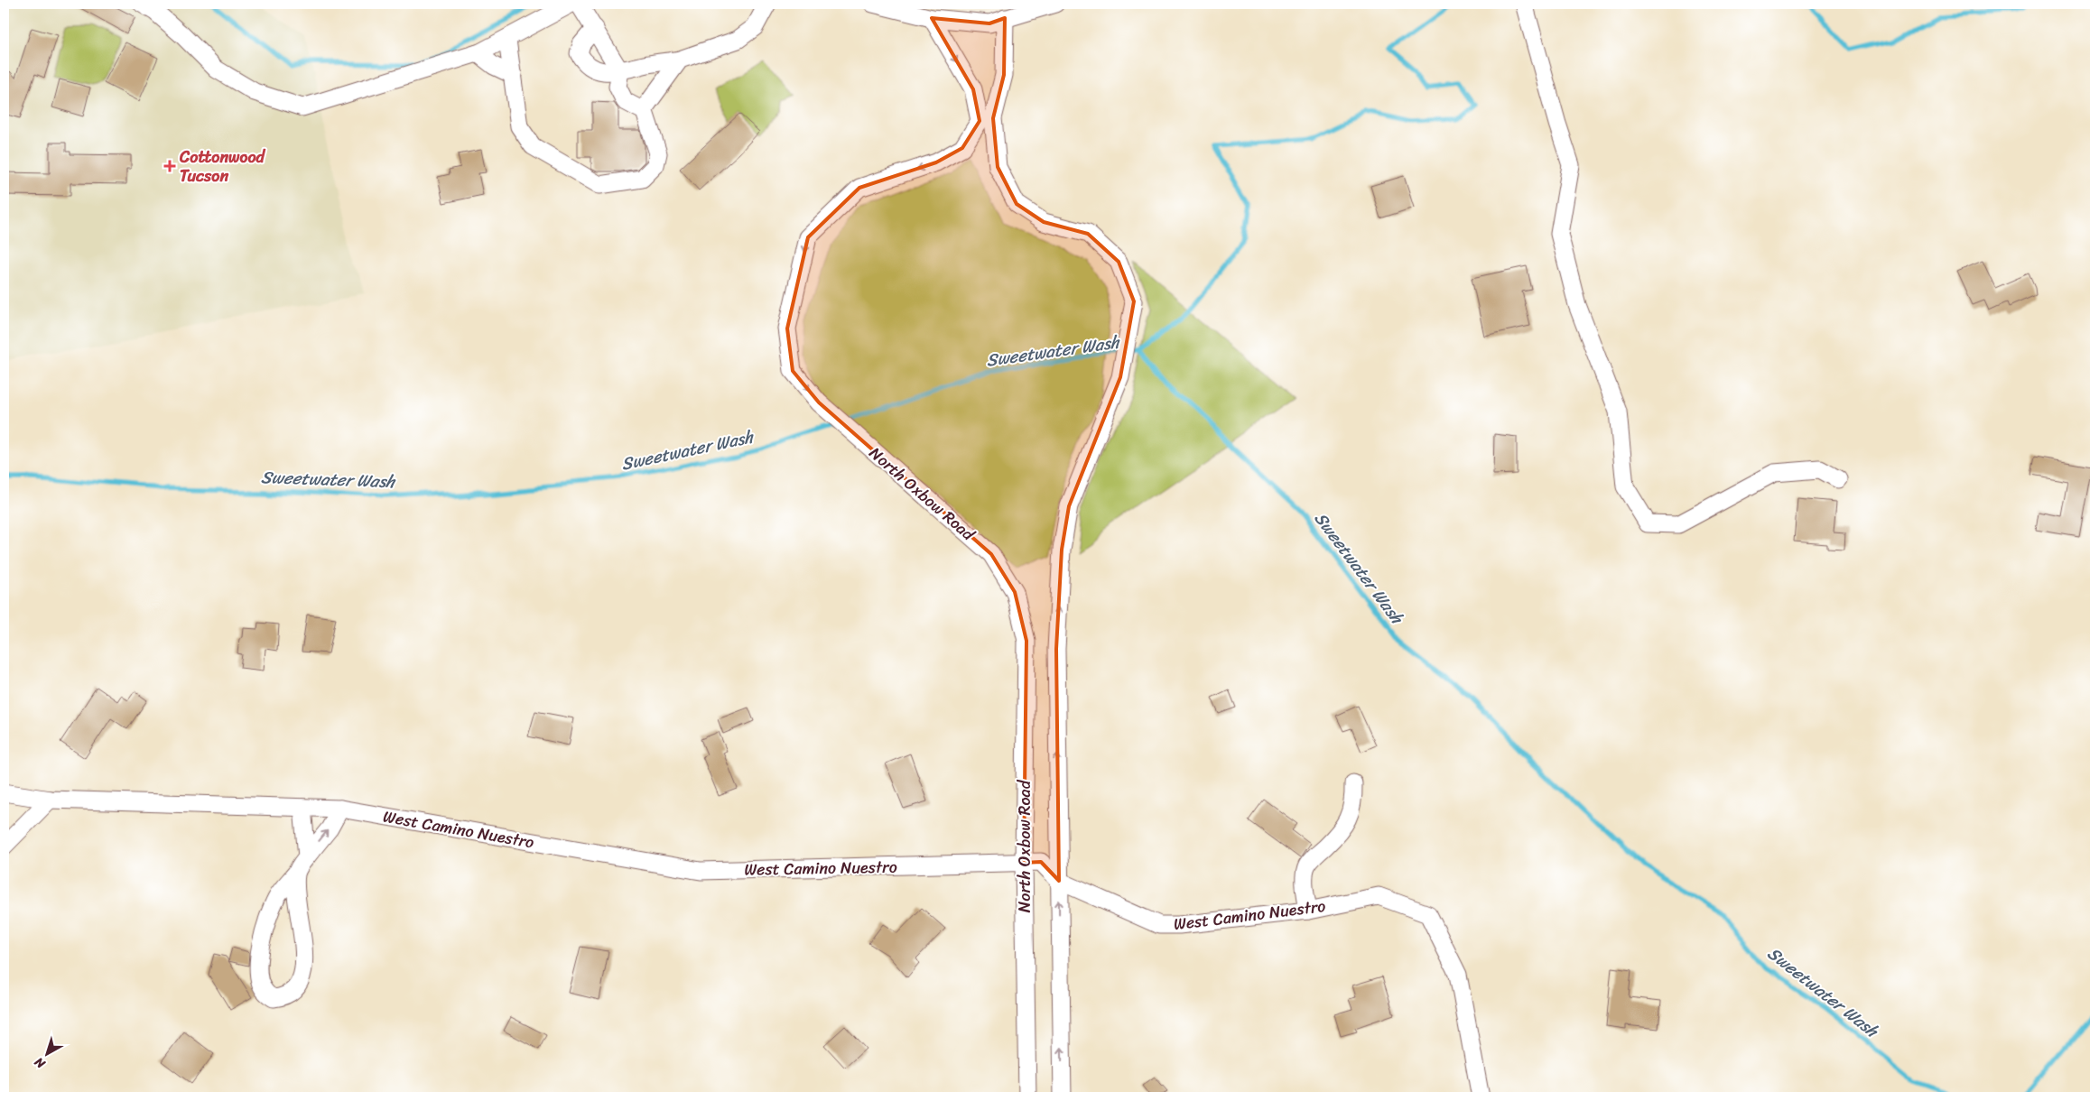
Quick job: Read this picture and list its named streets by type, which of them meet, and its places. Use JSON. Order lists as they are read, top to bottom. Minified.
{"streets":{"street":["North Oxbow Road","West Camino Nuestro"]},"crossings":[["North Oxbow Road","West Camino Nuestro"]],"water":["Sweetwater Wash"],"places":{"health":["Cottonwood Tucson"]},"north":"bottom left"}
